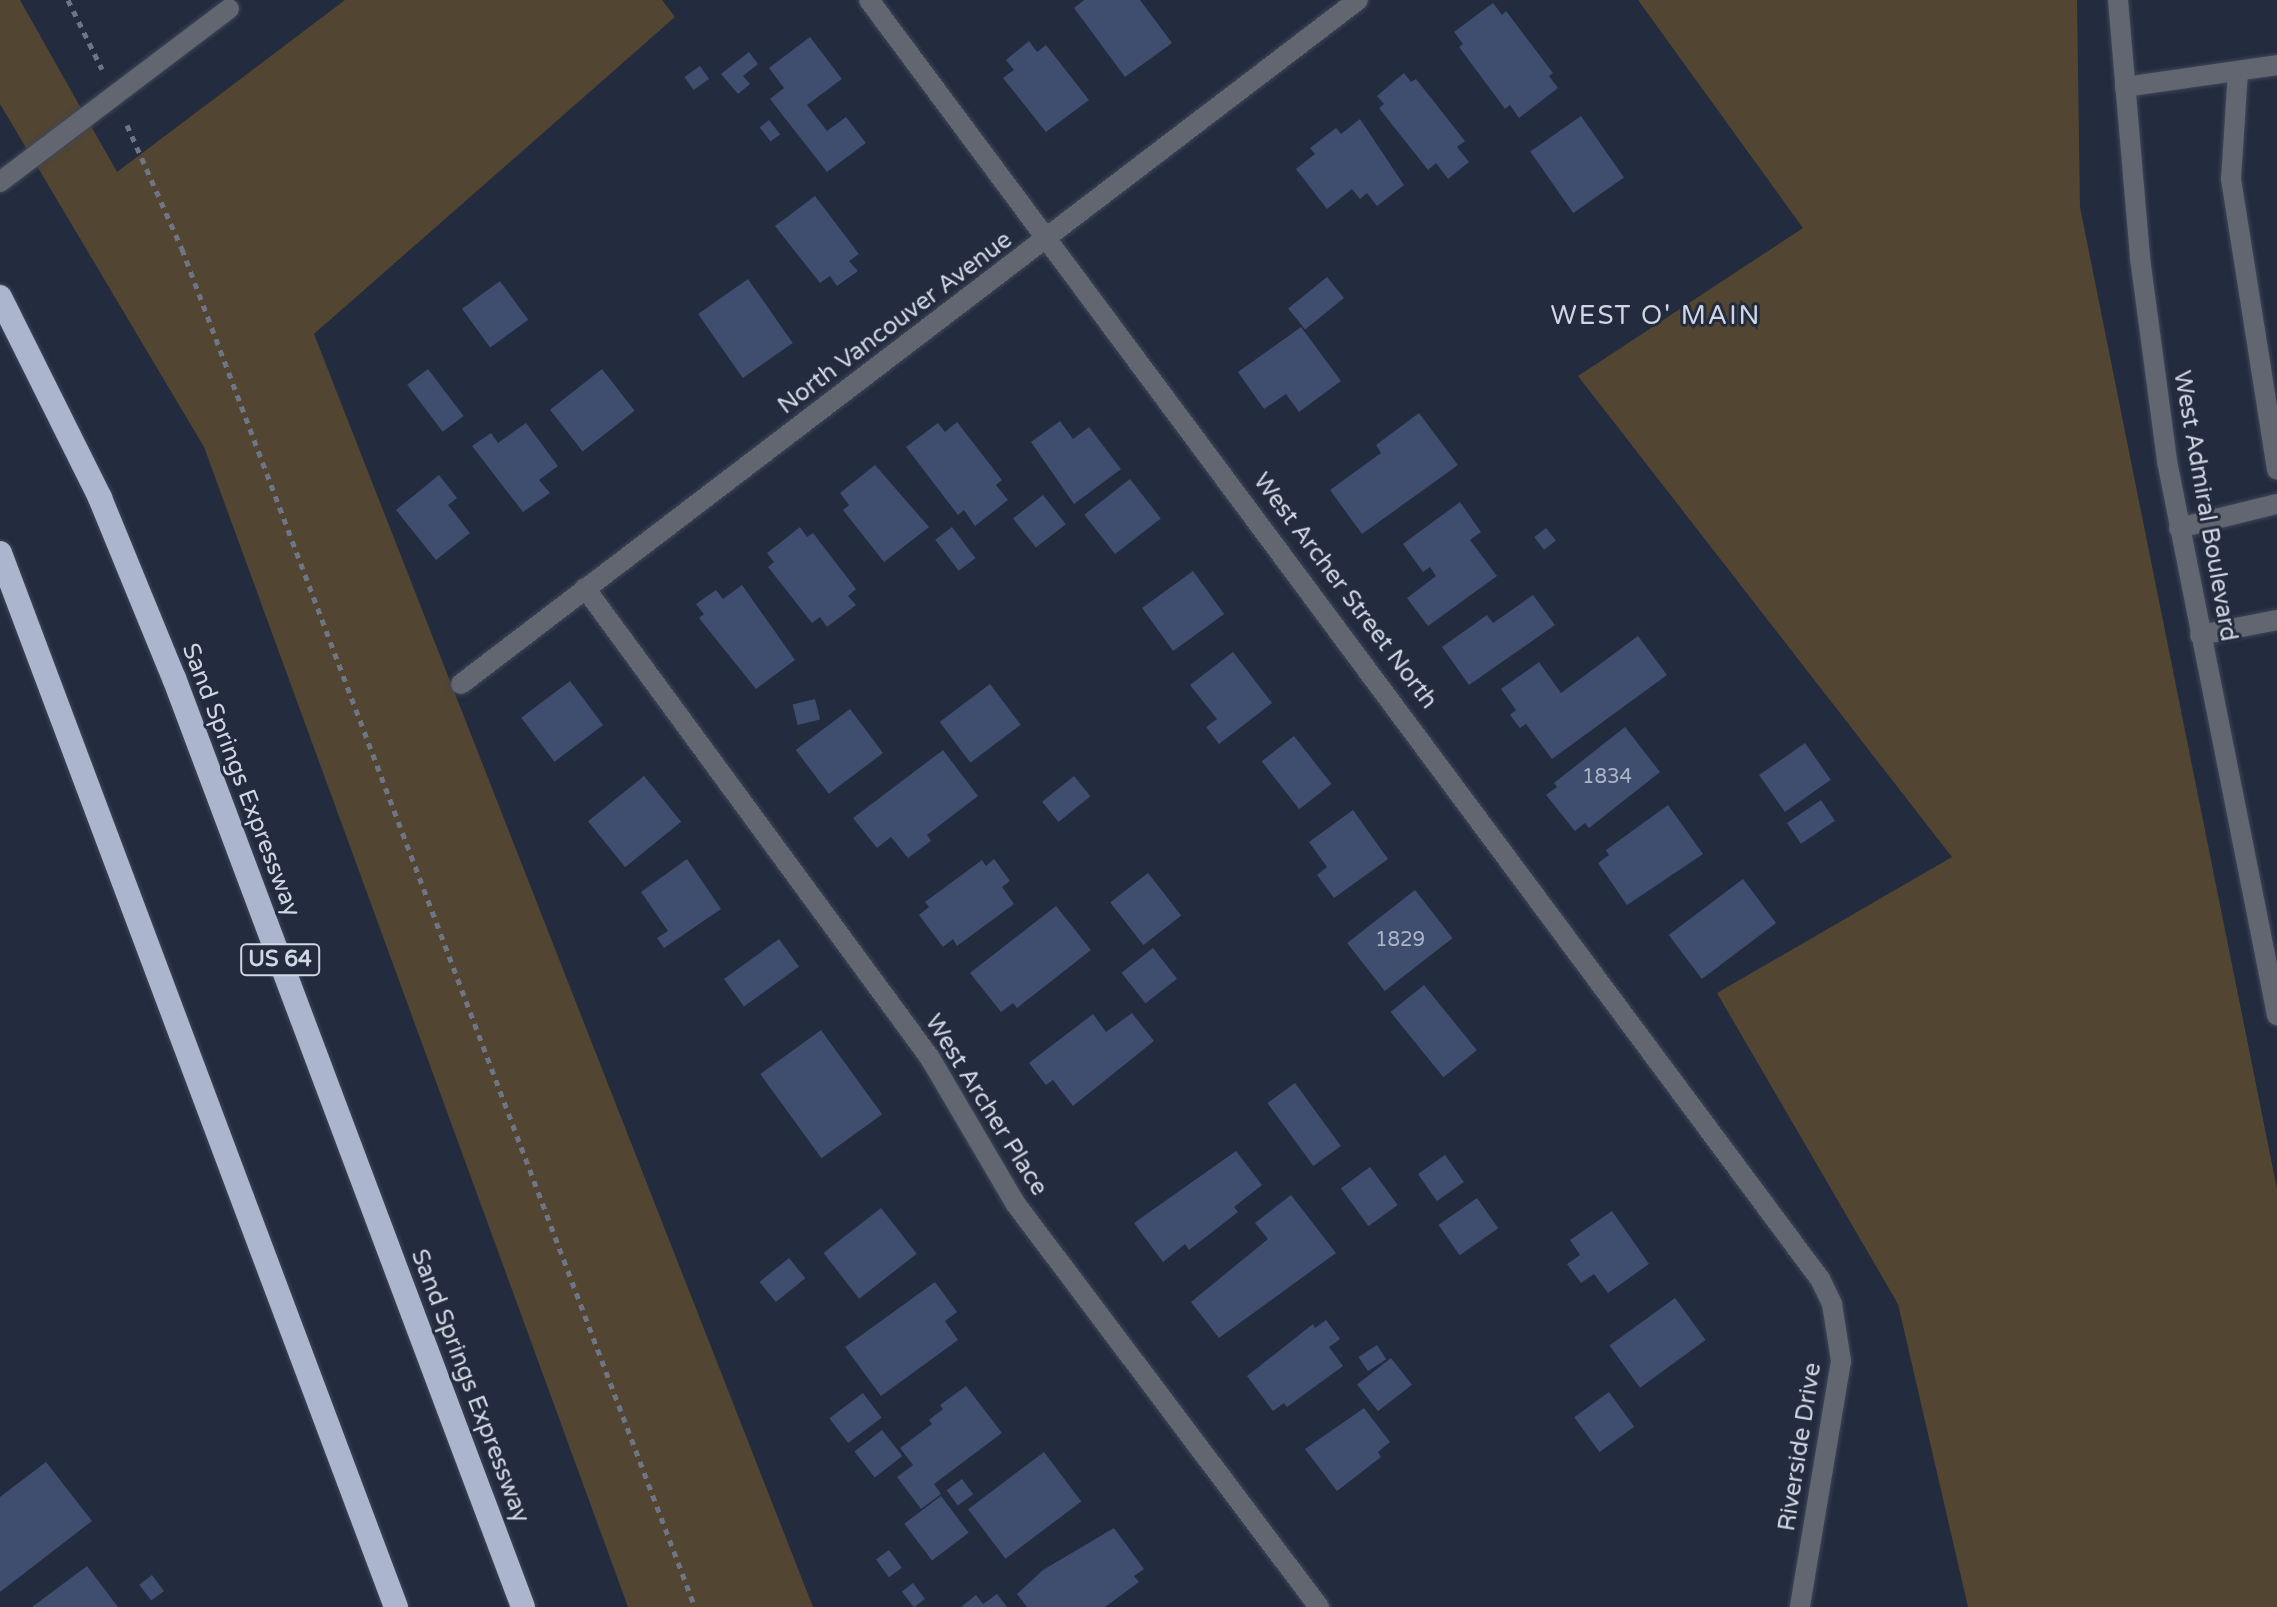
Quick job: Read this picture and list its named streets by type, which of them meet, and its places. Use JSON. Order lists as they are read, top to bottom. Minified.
{"streets":{"highway":["Sand Springs Expressway","US 64"],"street":["North Vancouver Avenue","West Admiral Boulevard","West Archer Street North","West Archer Place","Riverside Drive"]},"crossings":[["North Vancouver Avenue","West Archer Street North"],["North Vancouver Avenue","West Archer Place"],["West Archer Street North","Riverside Drive"]],"districts":["WEST O' MAIN"],"house_numbers":["1834","1829"]}
